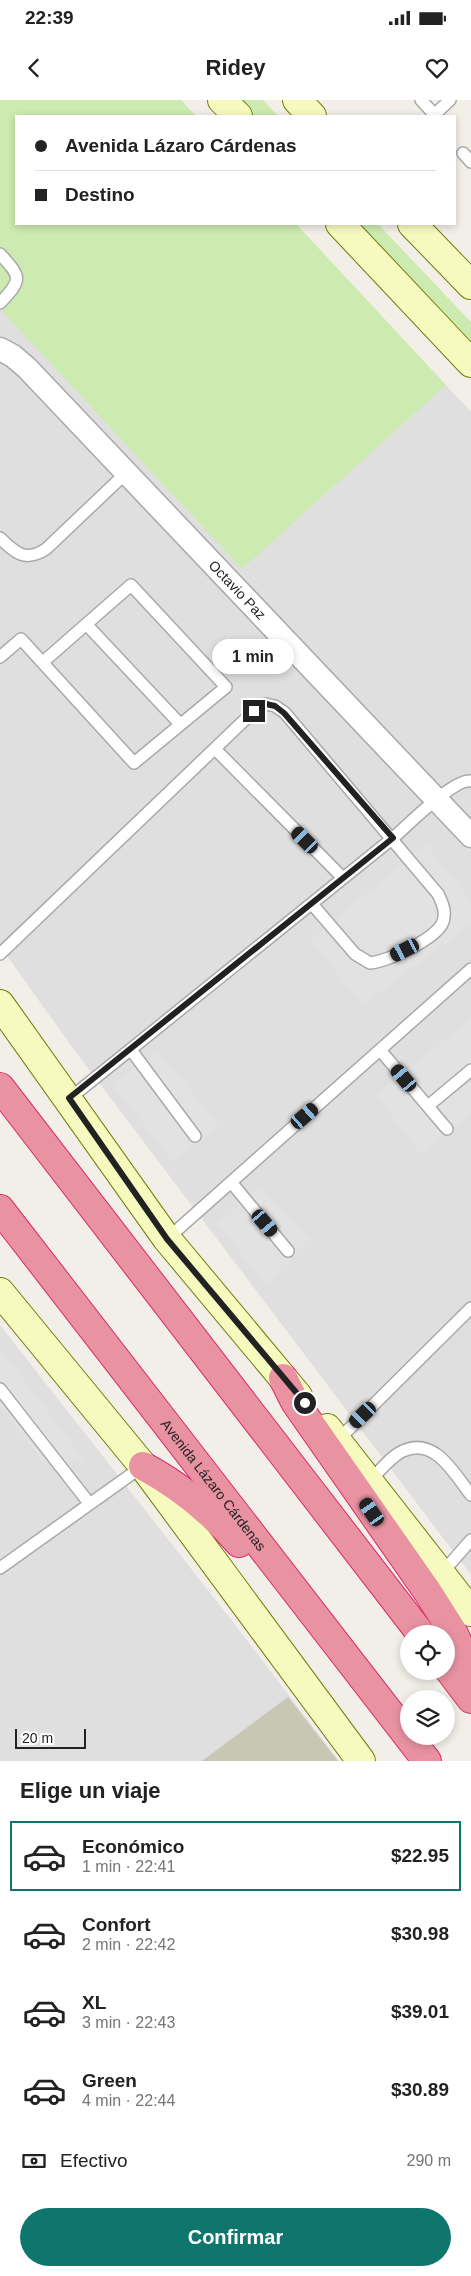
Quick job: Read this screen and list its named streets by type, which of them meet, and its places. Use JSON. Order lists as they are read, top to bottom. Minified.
{"streets":{"highway":["Avenida Lázaro Cárdenas"],"street":["Octavio Paz"]},"scale_bar":"20 m","page":{"status":"22:39","header":"Ridey","banner":["Avenida Lázaro Cárdenas","Destino"],"bubble":"1 min","scale":"20 m","heading":"Elige un viaje","list":[{"name":"Económico","note":"1 min · 22:41","value":"$22.95"},{"name":"Confort","note":"2 min · 22:42","value":"$30.98"},{"name":"XL","note":"3 min · 22:43","value":"$39.01"},{"name":"Green","note":"4 min · 22:44","value":"$30.89"}],"pay":["Efectivo","290 m"],"buttons":"Confirmar"}}
